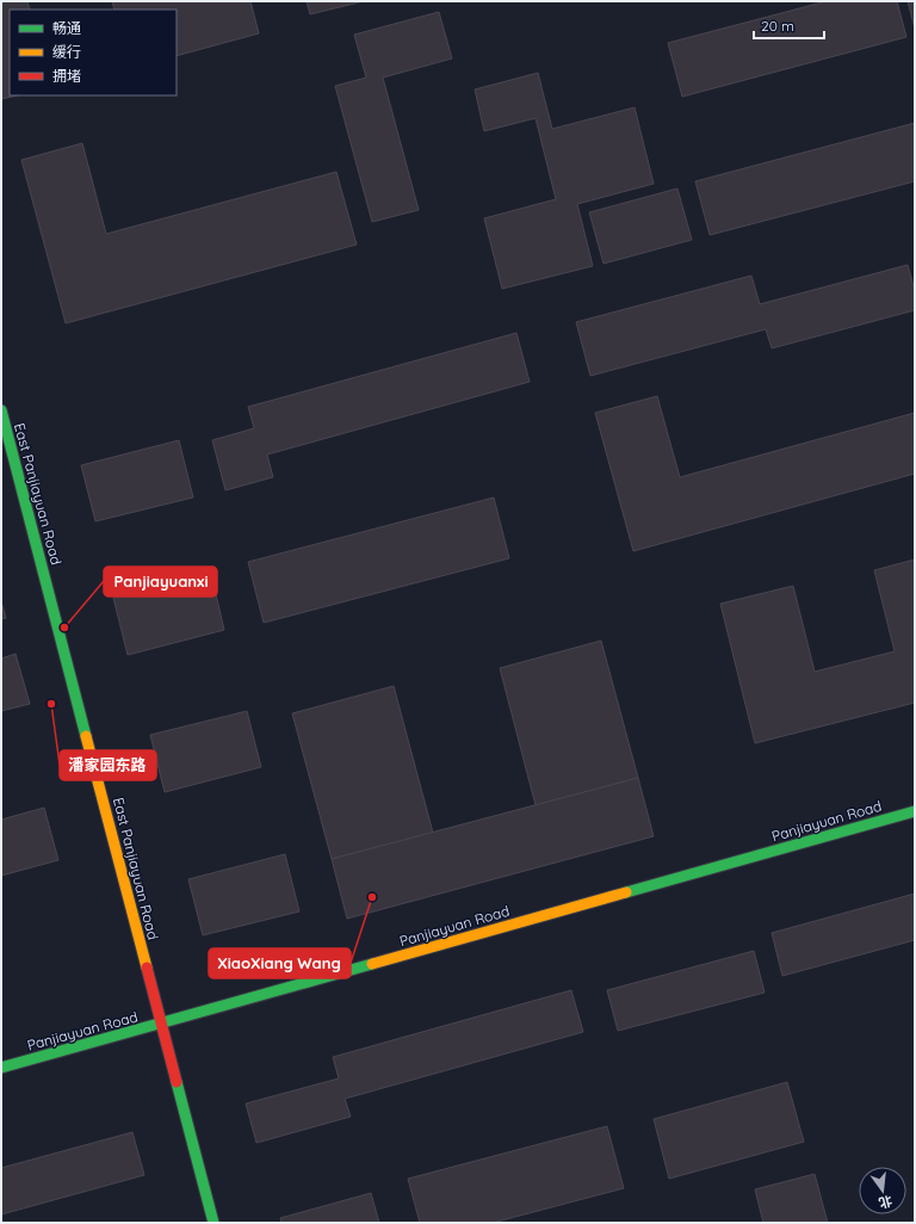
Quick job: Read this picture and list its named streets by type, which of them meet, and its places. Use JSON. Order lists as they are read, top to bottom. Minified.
{"streets":{"street":["East Panjiayuan Road","Panjiayuan Road"]},"crossings":[["East Panjiayuan Road","Panjiayuan Road"]],"places":["Panjiayuanxi","潘家园东路","XiaoXiang Wang"],"legend":["畅通","缓行","拥堵"],"scale_bar":"20 m","north":"bottom"}
